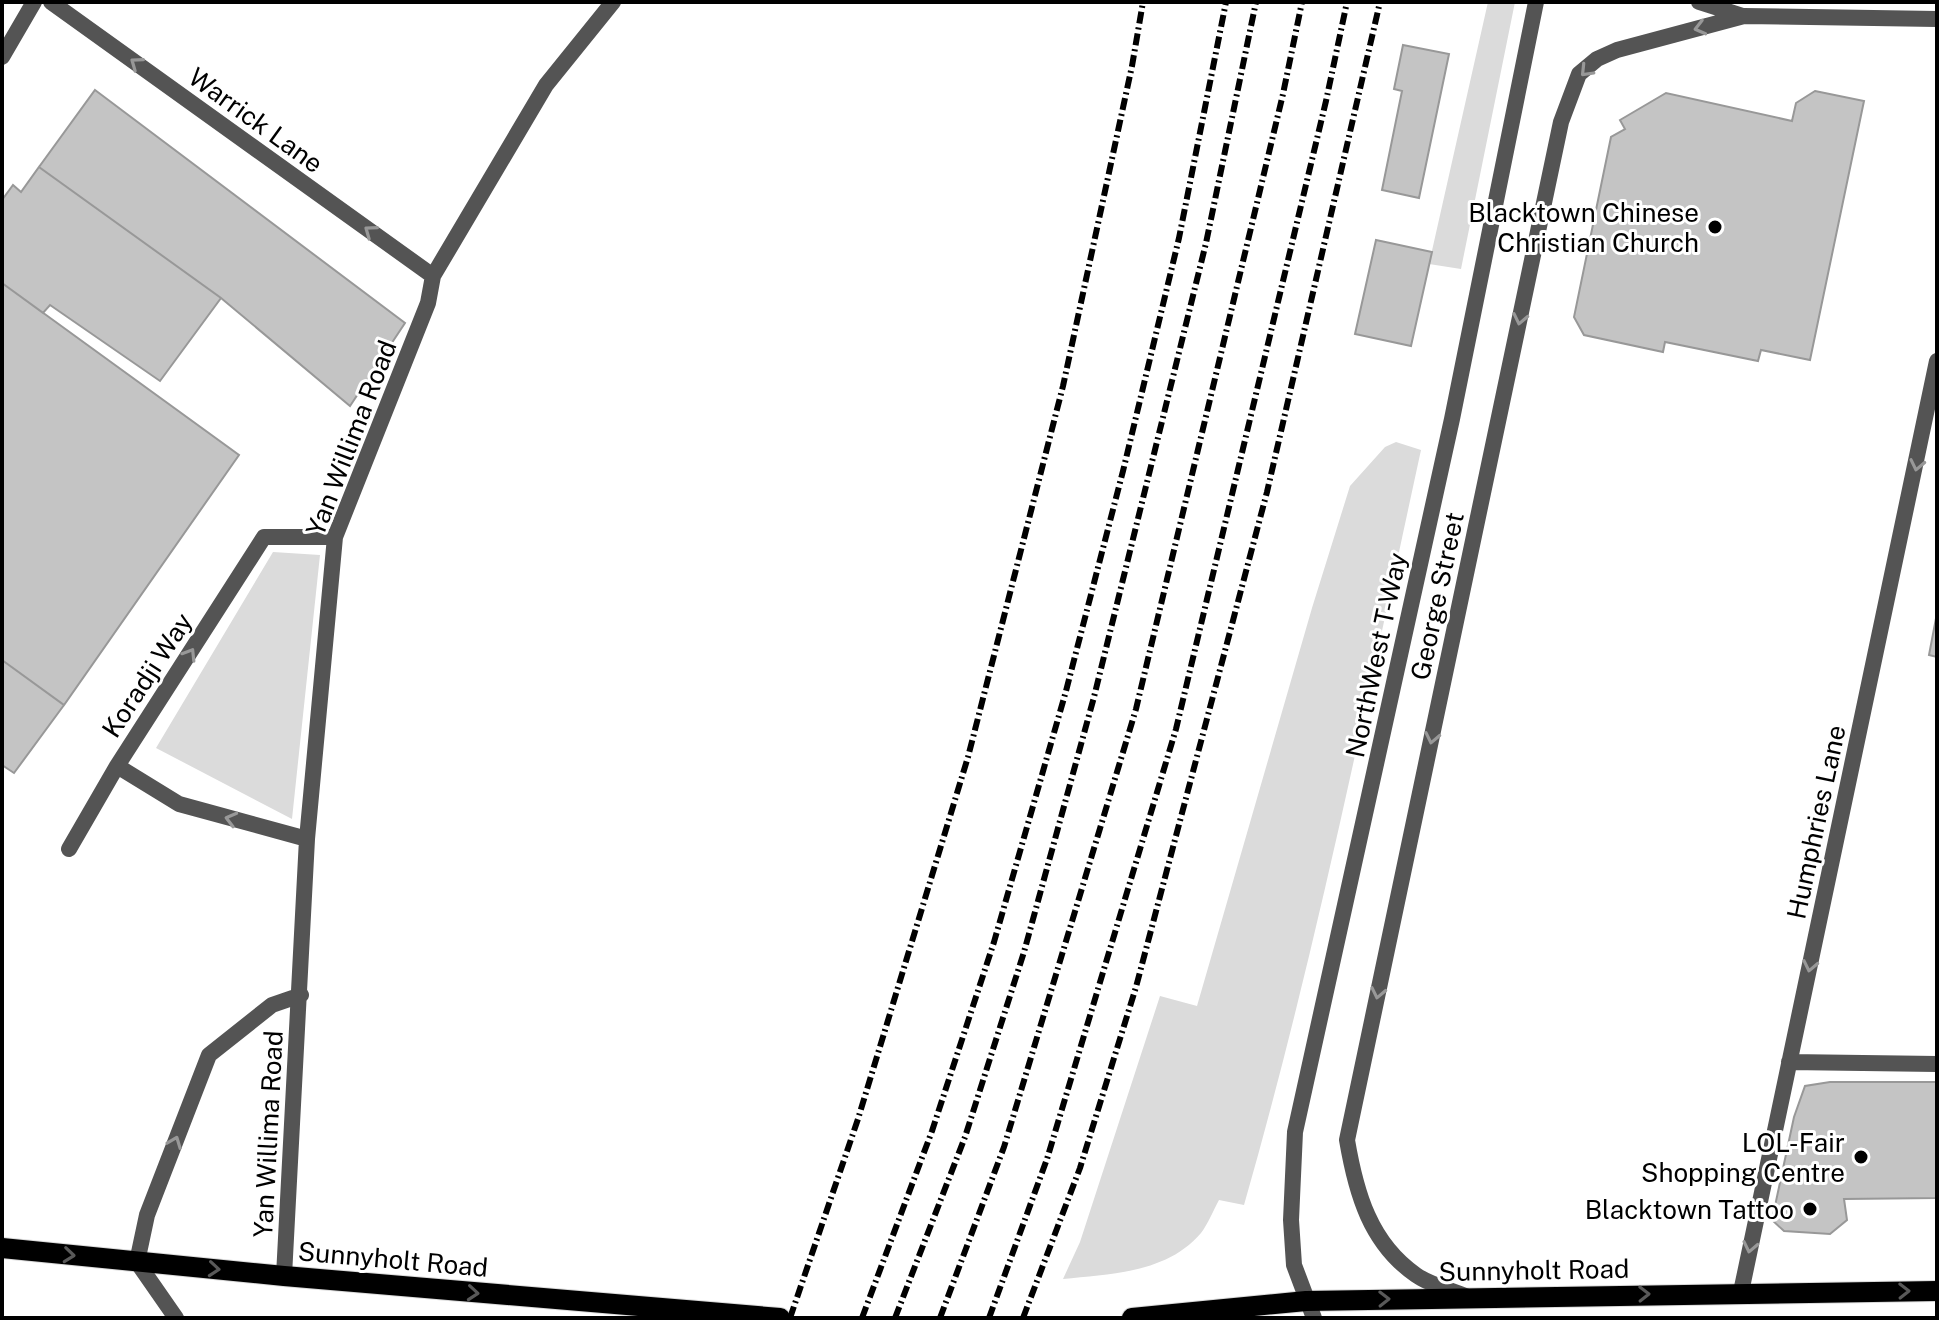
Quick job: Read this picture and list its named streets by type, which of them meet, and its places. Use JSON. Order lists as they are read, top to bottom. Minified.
{"streets":{"main road":["Sunnyholt Road"],"street":["Warrick Lane","Yan Willima Road","George Street","NorthWest T-Way","Koradji Way","Humphries Lane"]},"crossings":[["Warrick Lane","Yan Willima Road"],["Yan Willima Road","Koradji Way"],["Yan Willima Road","Sunnyholt Road"],["George Street","Sunnyholt Road"],["NorthWest T-Way","Sunnyholt Road"],["Humphries Lane","Sunnyholt Road"]],"one_way":["Warrick Lane","George Street","Humphries Lane","Sunnyholt Road"],"places":["Blacktown Chinese Christian Church","LOL-Fair Shopping Centre","Blacktown Tattoo"]}
